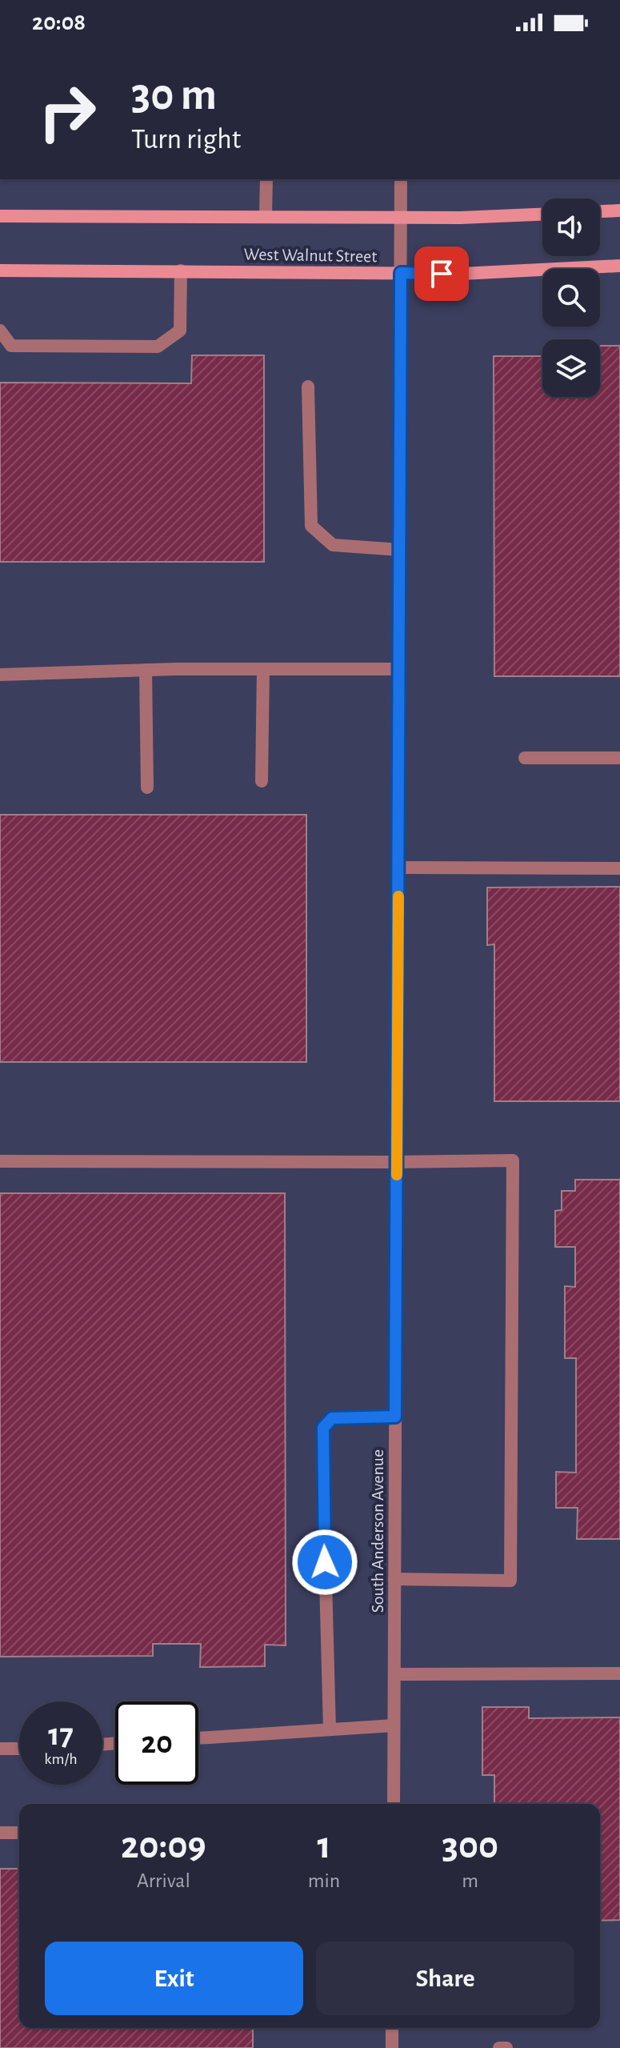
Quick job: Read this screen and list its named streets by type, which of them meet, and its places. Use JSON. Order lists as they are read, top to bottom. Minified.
{"streets":{"street":["West Walnut Street","South Anderson Avenue"]},"crossings":[["West Walnut Street","South Anderson Avenue"]],"page":{"status":"20:08","turn":["30 m","Turn right"],"speed":"17 km/h","limit":"20","eta":["20:09","Arrival","1","min","300","m"],"buttons":["Exit","Share"]}}
